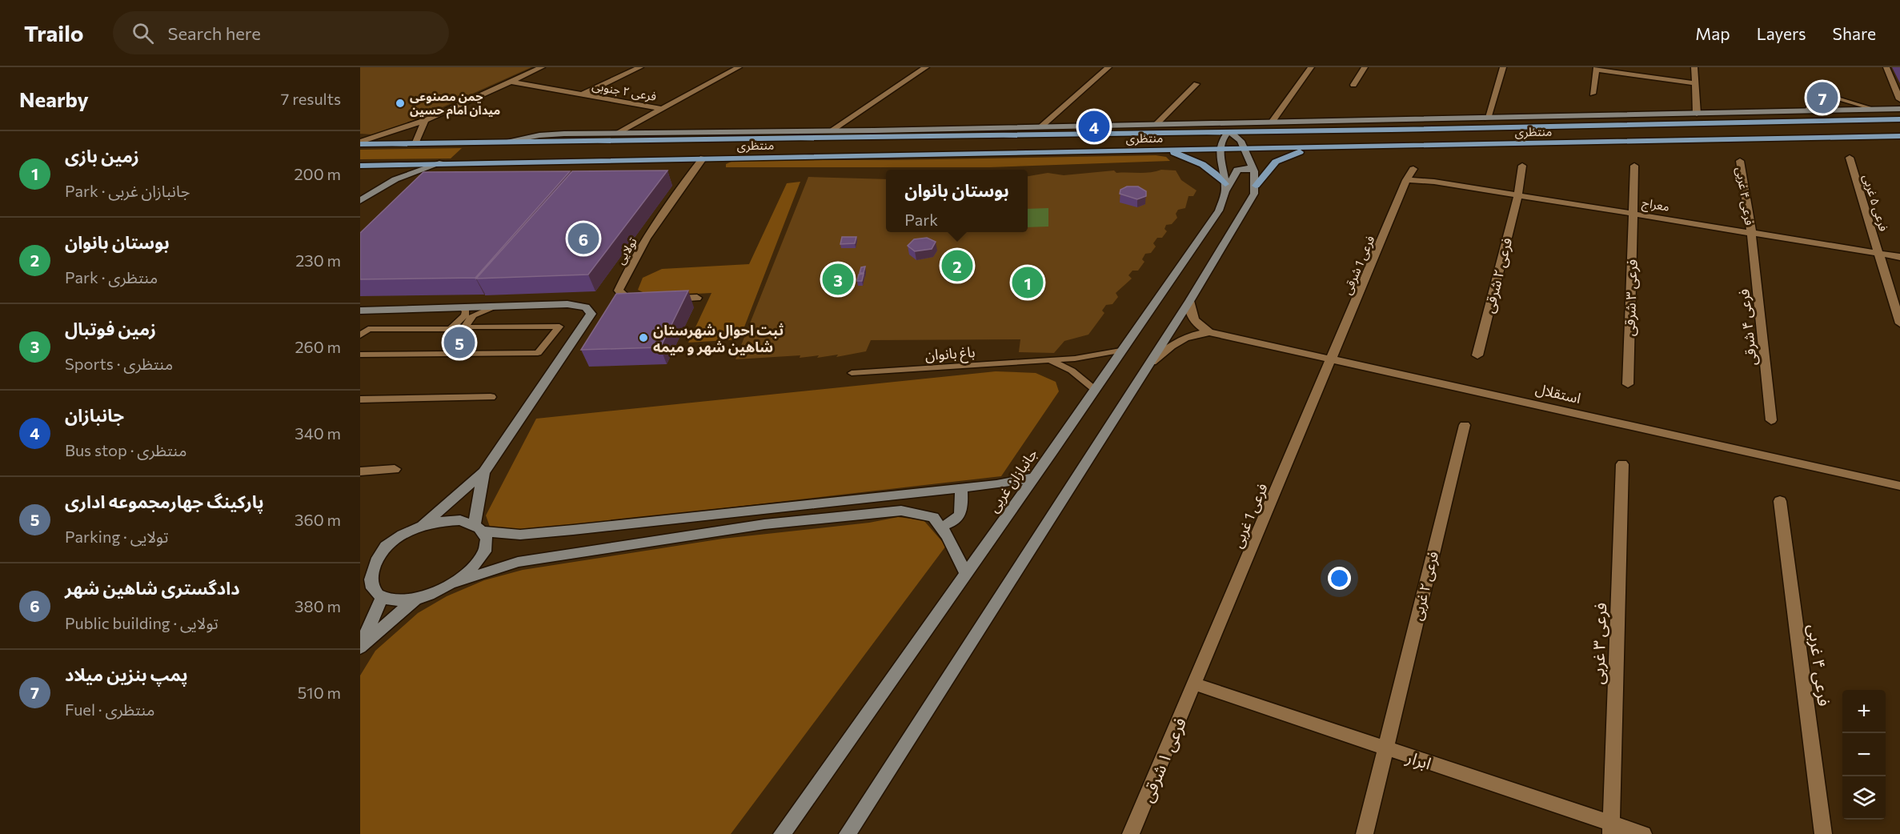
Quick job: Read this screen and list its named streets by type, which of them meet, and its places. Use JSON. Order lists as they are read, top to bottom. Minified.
{"streets":{"main road":["منتظری"],"street":["فرعی ۲ جنوبی","فرعی ۴ غربی","فرعی ۵ غربی","معراج","تولایی","فرعی 1 شرقی","فرعی ۲ شرقی","فرعی ۳ شرقی","فرعی ۴ شرقی","استقلال","جانبازان غربی","فرعی 1 غربی","فرعی ۲ غربی","فرعی ۳ غربی","فرعی ۱ شرقی","ابرار"],"lane":["باغ بانوان"]},"crossings":[["منتظری","تولایی"],["فرعی ۴ غربی","معراج"],["فرعی ۴ غربی","فرعی ۴ شرقی"],["فرعی ۵ غربی","معراج"],["معراج","فرعی 1 شرقی"],["معراج","فرعی ۲ شرقی"],["معراج","فرعی ۳ شرقی"],["معراج","فرعی ۴ شرقی"],["فرعی 1 شرقی","استقلال"],["فرعی 1 شرقی","فرعی 1 غربی"],["باغ بانوان","جانبازان غربی"],["استقلال","فرعی 1 غربی"],["فرعی 1 غربی","فرعی ۱ شرقی"],["فرعی 1 غربی","ابرار"],["فرعی ۲ غربی","ابرار"],["فرعی ۳ غربی","ابرار"],["فرعی ۱ شرقی","ابرار"]],"places":["چمن مصنوعی میدان امام حسین","ثبت احوال شهرستان شاهین شهر و میمه"],"page":{"header":"Trailo","search":"Search here","nav":["Map","Layers","Share"],"heading":["Nearby","7 results"],"pins":["7","4","6","2","3","1","5"],"list":[{"mark":"1","name":"زمین بازی","note":"Park · جانبازان غربی","value":"200 m"},{"mark":"2","name":"بوستان بانوان","note":"Park · منتظری","value":"230 m"},{"mark":"3","name":"زمین فوتبال","note":"Sports · منتظری","value":"260 m"},{"mark":"4","name":"جانبازان","note":"Bus stop · منتظری","value":"340 m"},{"mark":"5","name":"پارکینگ جهارمجموعه اداری","note":"Parking · تولایی","value":"360 m"},{"mark":"6","name":"دادگستری شاهین شهر","note":"Public building · تولایی","value":"380 m"},{"mark":"7","name":"پمپ بنزین میلاد","note":"Fuel · منتظری","value":"510 m"}],"popup":["بوستان بانوان","Park"],"map_buttons":["+","−"]}}
